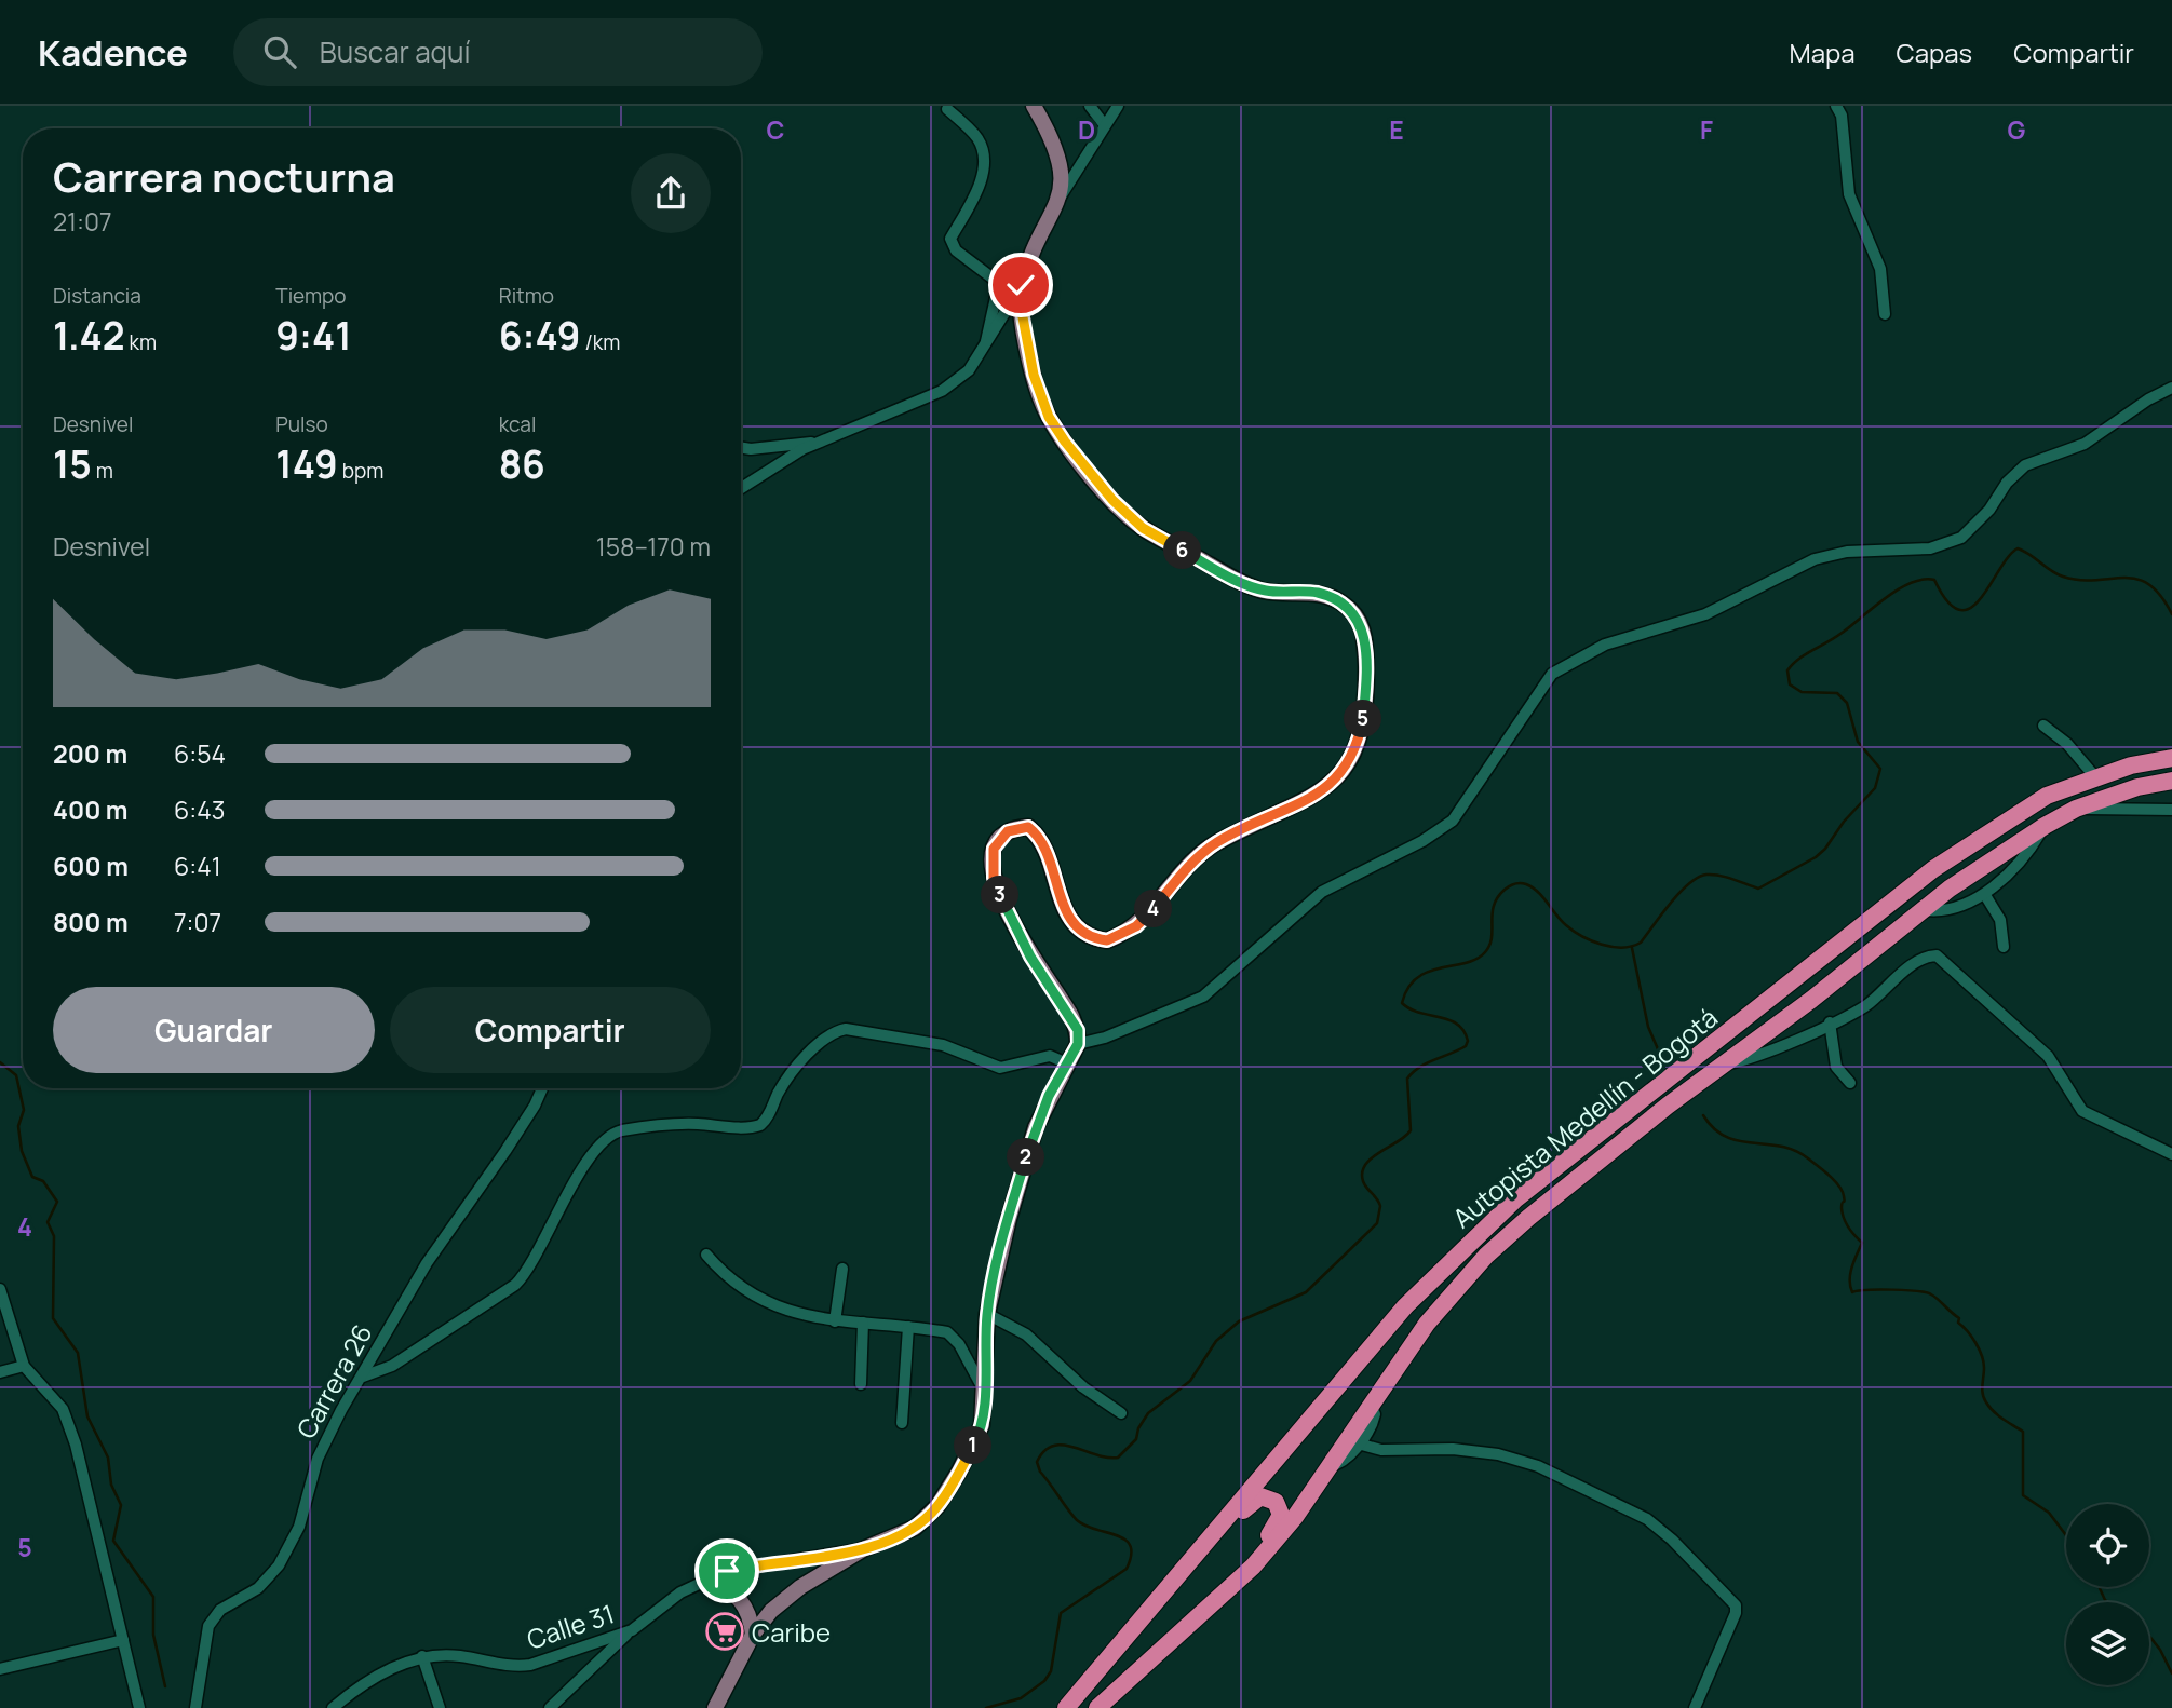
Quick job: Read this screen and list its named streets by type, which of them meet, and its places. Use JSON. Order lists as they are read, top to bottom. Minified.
{"streets":{"highway":["Autopista Medellín - Bogotá"],"street":["Carrera 26","Calle 31"]},"places":{"supermarket":["Caribe"]},"page":{"header":"Kadence","search":"Buscar aquí","nav":["Mapa","Capas","Compartir"],"heading":["Carrera nocturna","21:07"],"stats":[["Distancia","1.42 km"],["Tiempo","9:41"],["Ritmo","6:49 /km"],["Desnivel","15 m"],["Pulso","149 bpm"],["kcal","86"]],"chart":["Desnivel","158–170 m"],"pins":["6","5","3","4","2","1"],"list":[{"name":"200 m","note":"6:54"},{"name":"400 m","note":"6:43"},{"name":"600 m","note":"6:41"},{"name":"800 m","note":"7:07"}],"buttons":["Guardar","Compartir"]},"grid":{"columns":["C","D","E","F","G"],"rows":["4","5"]}}
